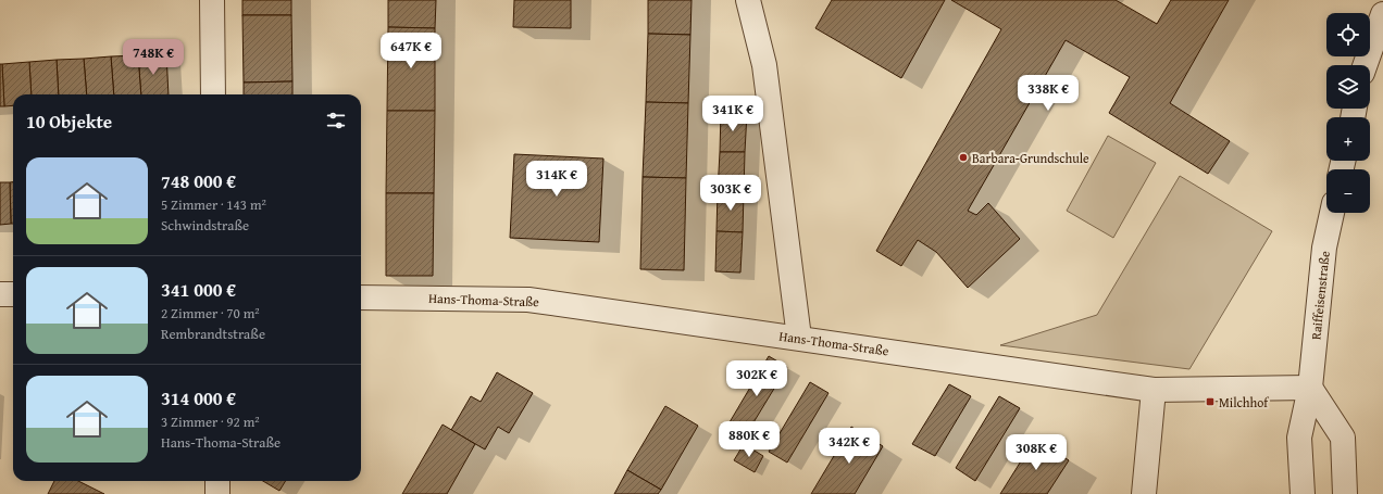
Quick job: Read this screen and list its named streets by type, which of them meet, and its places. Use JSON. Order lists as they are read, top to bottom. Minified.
{"streets":{"street":["Raiffeisenstraße","Hans-Thoma-Straße"]},"crossings":[["Raiffeisenstraße","Hans-Thoma-Straße"]],"places":{"other":["Barbara-Grundschule"],"transit":["Milchhof"]},"page":{"map_buttons":["+","−"],"price":["647K €","748K €","338K €","341K €","314K €","303K €","302K €","880K €","342K €","308K €"],"heading":"10 Objekte","list":[{"name":"748 000 €","note":"5 Zimmer · 143 m² · Schwindstraße"},{"name":"341 000 €","note":"2 Zimmer · 70 m² · Rembrandtstraße"},{"name":"314 000 €","note":"3 Zimmer · 92 m² · Hans-Thoma-Straße"}]}}
